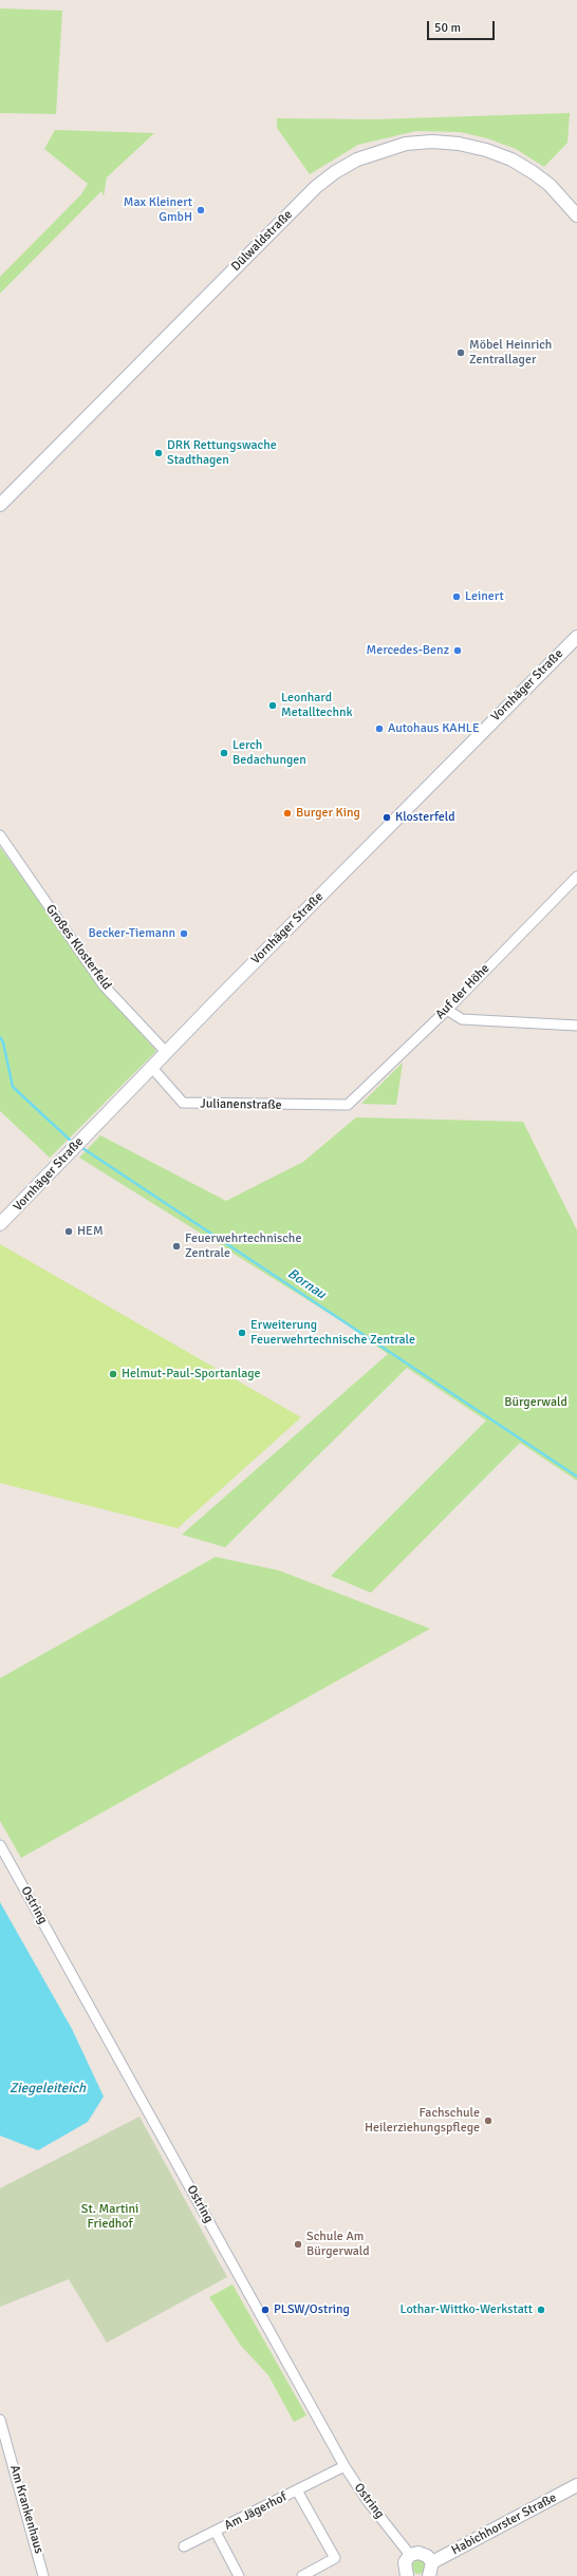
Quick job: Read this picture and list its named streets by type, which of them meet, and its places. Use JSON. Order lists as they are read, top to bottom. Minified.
{"streets":{"main road":["Dülwaldstraße","Vornhäger Straße","Habichhorster Straße"],"street":["Großes Klosterfeld","Auf der Höhe","Julianenstraße","Ostring","Am Krankenhaus","Am Jägerhof"]},"crossings":[["Vornhäger Straße","Großes Klosterfeld"],["Vornhäger Straße","Julianenstraße"],["Auf der Höhe","Julianenstraße"],["Ostring","Am Jägerhof"]],"water":["Bornau","Ziegeleiteich"],"parks":["Bürgerwald","St. Martini Friedhof"],"places":["Max Kleinert GmbH","Möbel Heinrich Zentrallager","DRK Rettungswache Stadthagen","Leinert","Mercedes-Benz","Leonhard Metalltechnk","Autohaus KAHLE","Lerch Bedachungen","Burger King","Klosterfeld","Becker-Tiemann","HEM","Feuerwehrtechnische Zentrale","Erweiterung Feuerwehrtechnische Zentrale","Helmut-Paul-Sportanlage","Fachschule Heilerziehungspflege","Schule Am Bürgerwald","PLSW/Ostring","Lothar-Wittko-Werkstatt"],"scale_bar":"50 m"}
